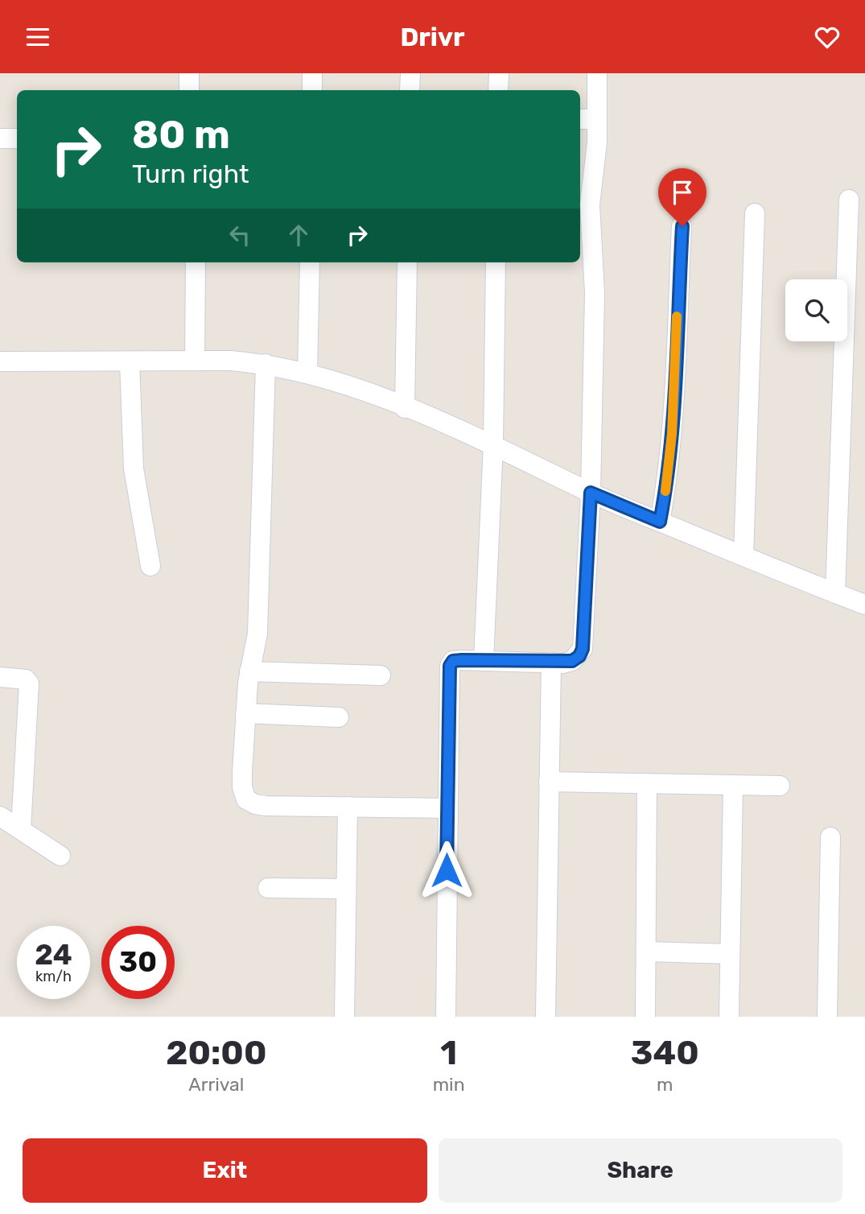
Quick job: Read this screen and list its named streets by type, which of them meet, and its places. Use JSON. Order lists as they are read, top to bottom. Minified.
{"page":{"header":"Drivr","turn":["80 m","Turn right"],"speed":"24 km/h","limit":"30","eta":["20:00","Arrival","1","min","340","m"],"buttons":["Exit","Share"]}}
